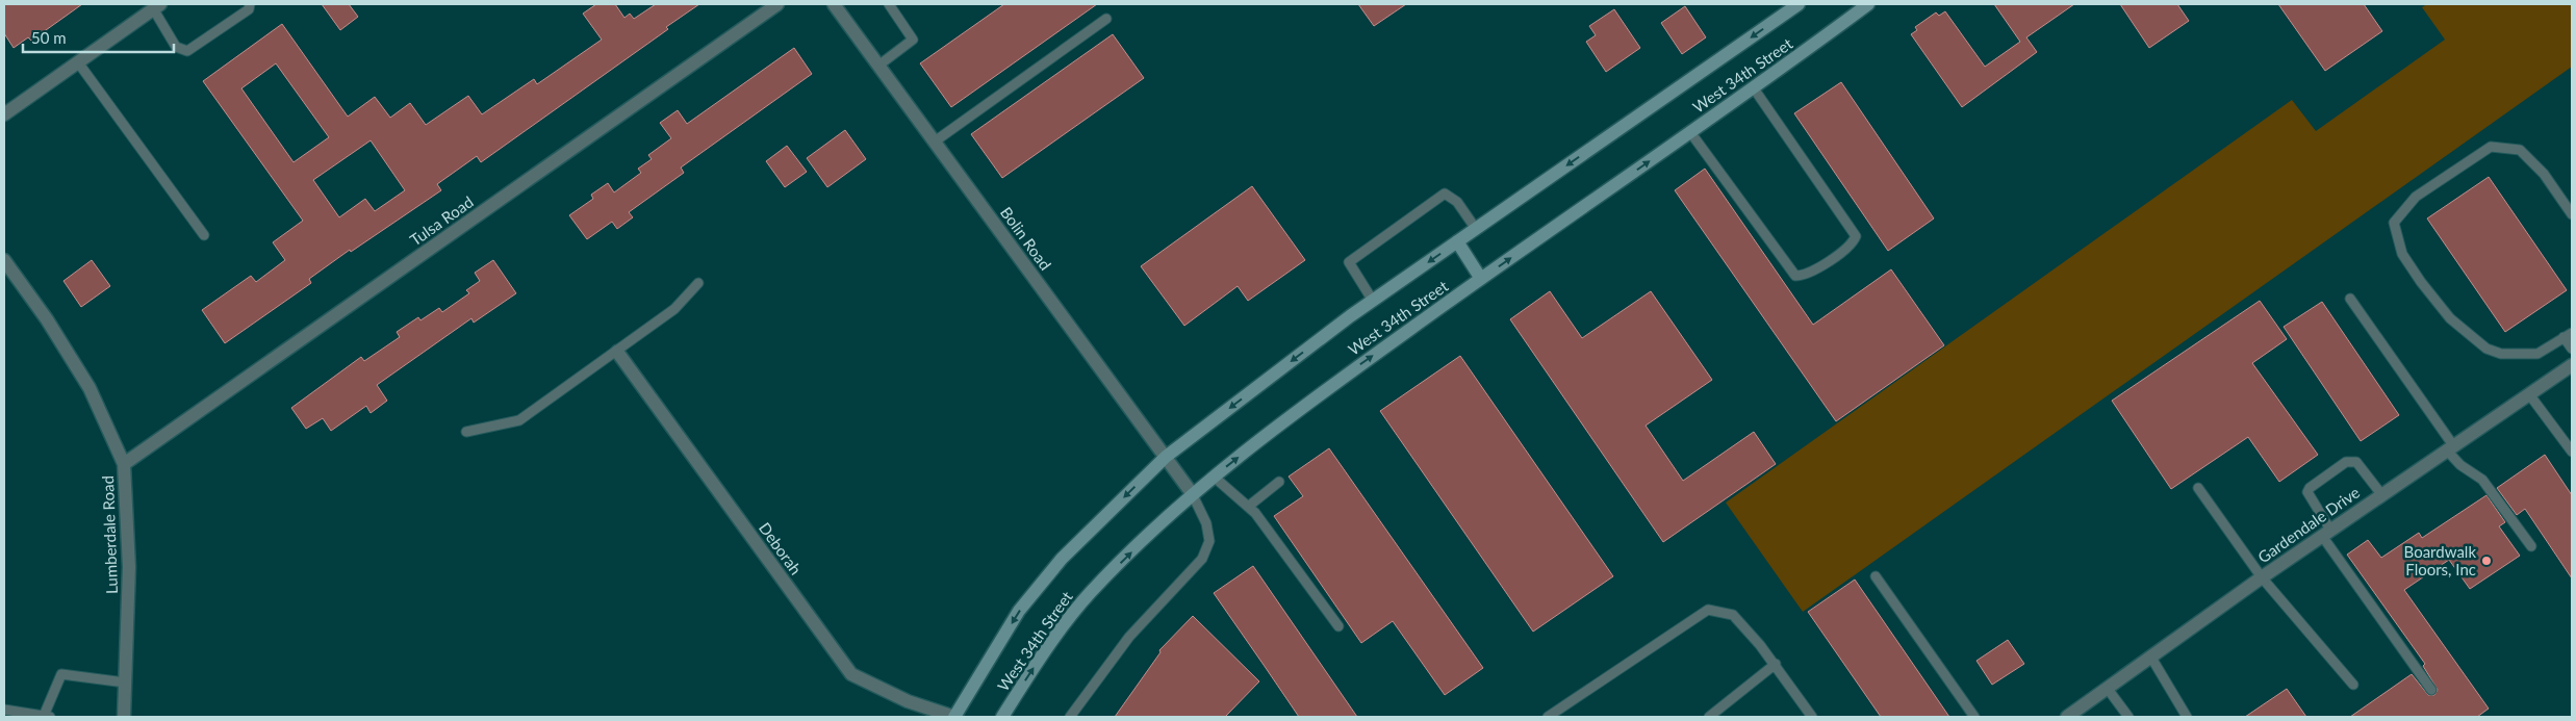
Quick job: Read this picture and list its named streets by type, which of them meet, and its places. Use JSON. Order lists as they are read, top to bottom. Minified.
{"streets":{"main road":["West 34th Street"],"street":["Tulsa Road","Bolin Road","Gardendale Drive","Lumberdale Road","Deborah"]},"crossings":[["West 34th Street","Bolin Road"],["West 34th Street","Deborah"],["Tulsa Road","Lumberdale Road"]],"places":["Boardwalk Floors, Inc"],"scale_bar":"50 m"}
